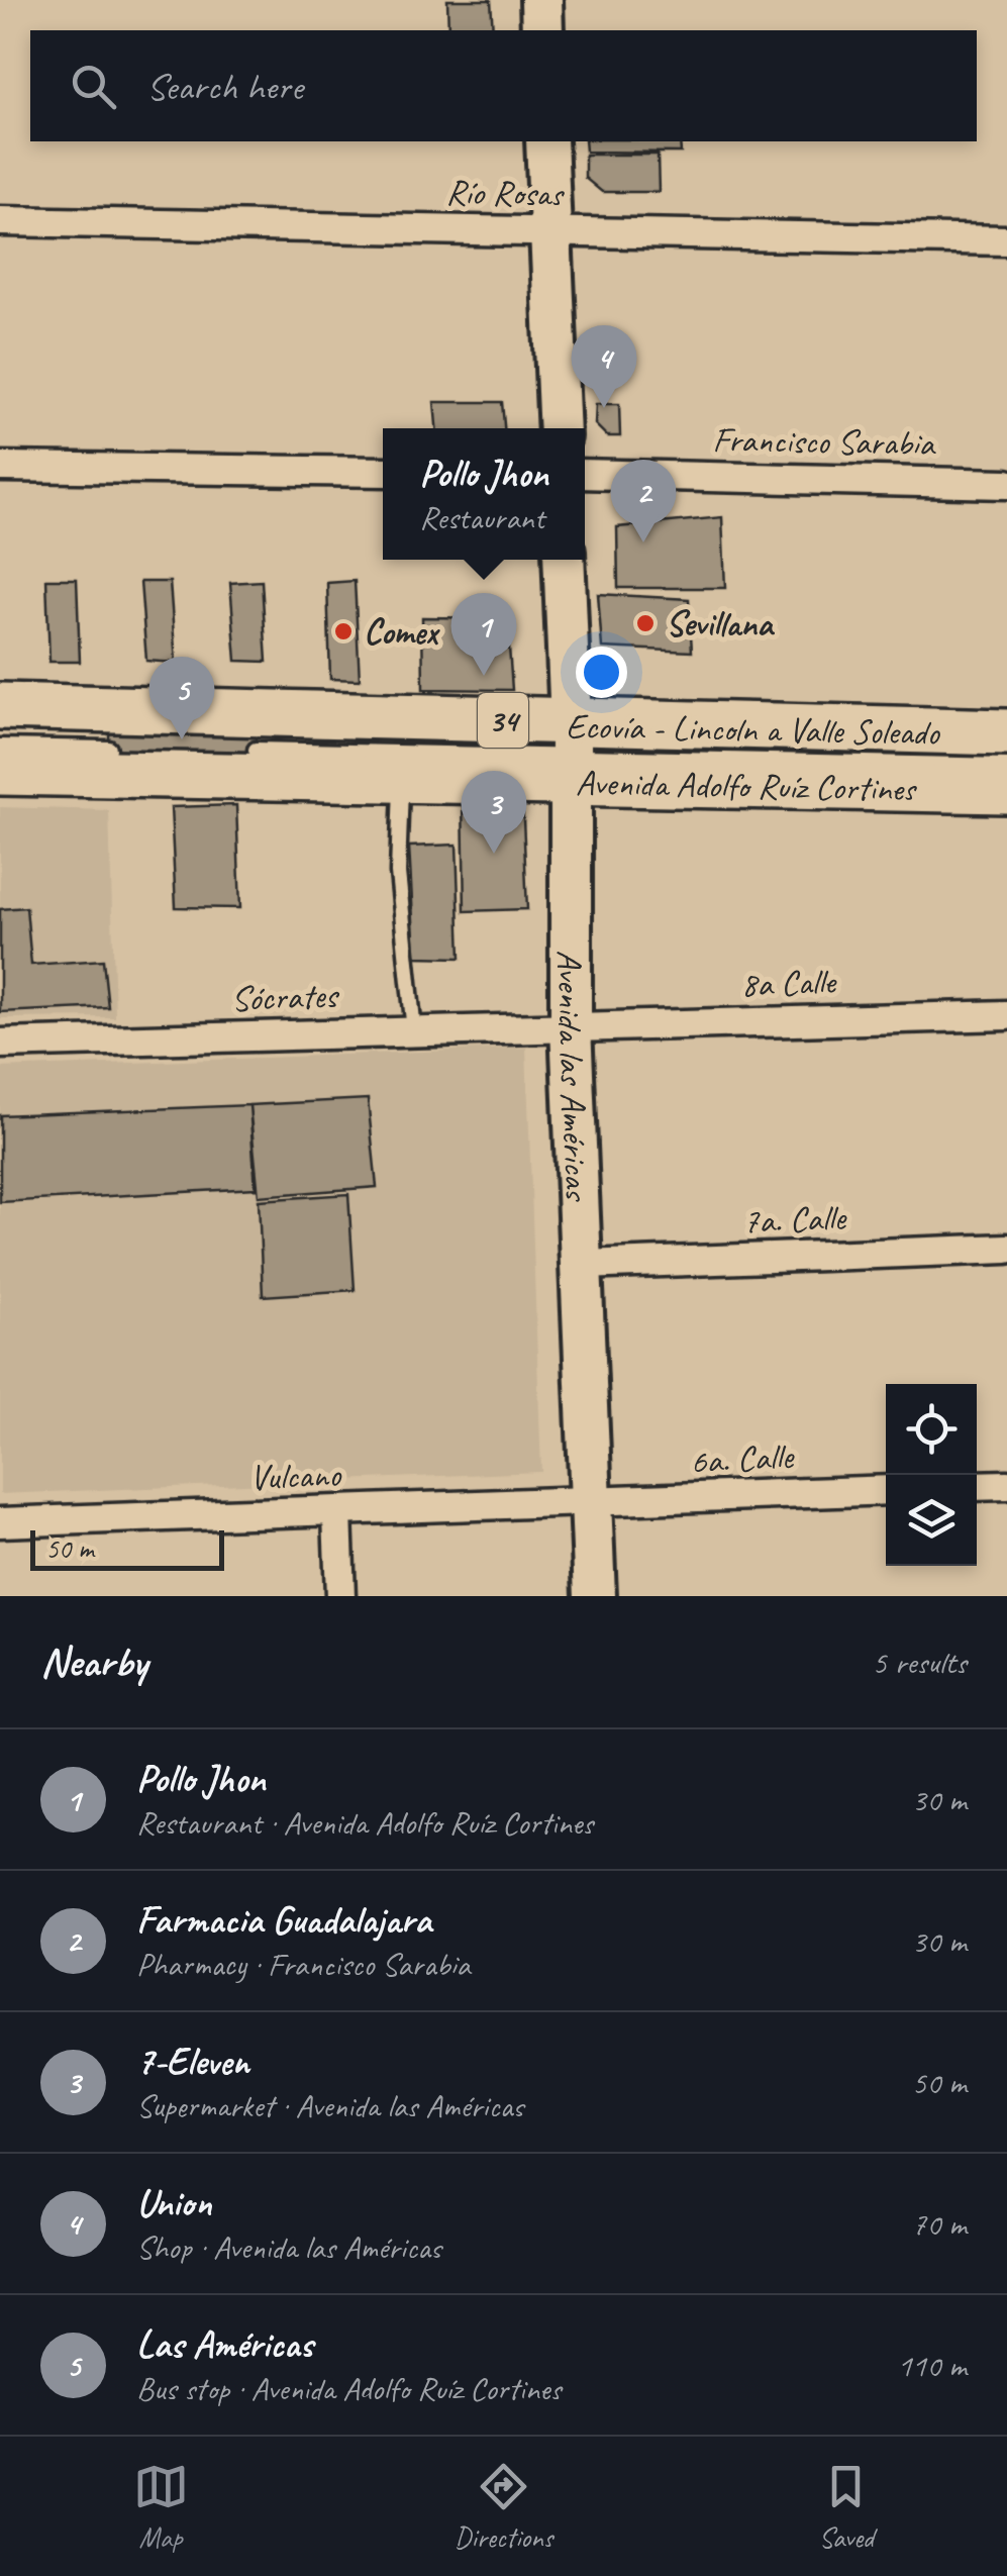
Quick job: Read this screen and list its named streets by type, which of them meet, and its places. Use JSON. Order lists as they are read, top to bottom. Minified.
{"streets":{"main road":["34","Avenida Adolfo Ruíz Cortines","Avenida las Américas"],"street":["Río Rosas","Francisco Sarabia","8a Calle","Sócrates","7a. Calle","6a. Calle","Vulcano"],"lane":["Ecovía - Lincoln a Valle Soleado"]},"crossings":[["Ecovía - Lincoln a Valle Soleado","Avenida Adolfo Ruíz Cortines"],["Ecovía - Lincoln a Valle Soleado","Avenida las Américas"],["Avenida Adolfo Ruíz Cortines","Avenida las Américas"],["8a Calle","Sócrates"],["8a Calle","Avenida las Américas"],["Sócrates","Avenida las Américas"],["Avenida las Américas","7a. Calle"],["Avenida las Américas","6a. Calle"],["Avenida las Américas","Vulcano"],["6a. Calle","Vulcano"]],"places":["Sevillana","Comex"],"scale_bar":"50 m","page":{"search":"Search here","pins":["4","2","1","5","3"],"popup":["Pollo Jhon","Restaurant"],"scale":"50 m","heading":["Nearby","5 results"],"list":[{"mark":"1","name":"Pollo Jhon","note":"Restaurant · Avenida Adolfo Ruíz Cortines","value":"30 m"},{"mark":"2","name":"Farmacia Guadalajara","note":"Pharmacy · Francisco Sarabia","value":"30 m"},{"mark":"3","name":"7-Eleven","note":"Supermarket · Avenida las Américas","value":"50 m"},{"mark":"4","name":"Union","note":"Shop · Avenida las Américas","value":"70 m"},{"mark":"5","name":"Las Américas","note":"Bus stop · Avenida Adolfo Ruíz Cortines","value":"110 m"}],"nav":["Map","Directions","Saved"]}}
